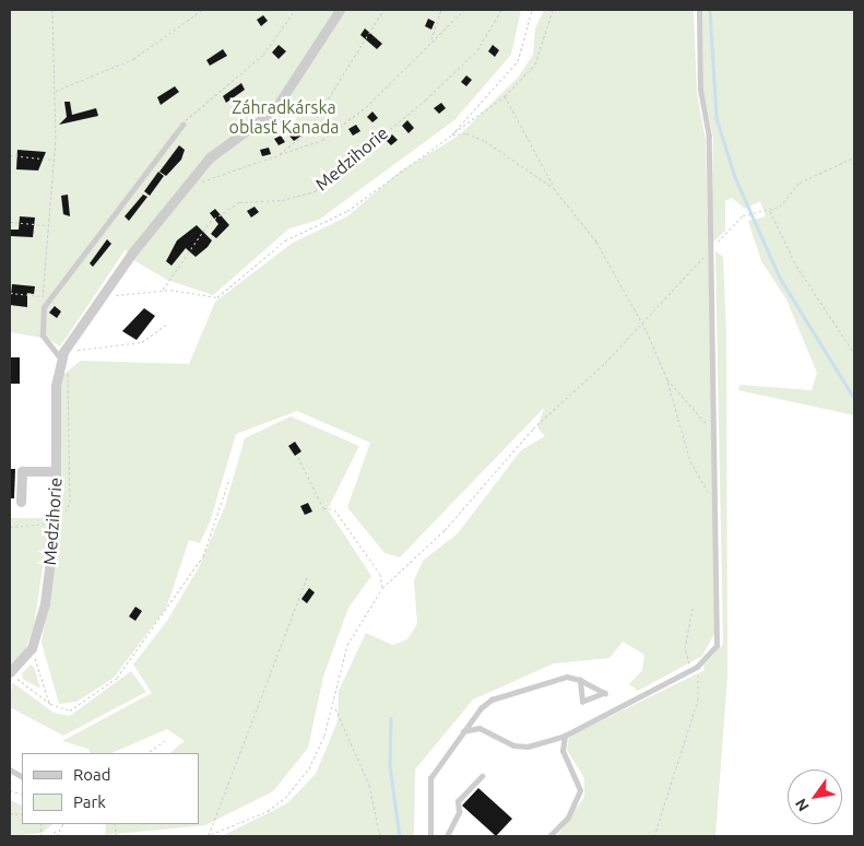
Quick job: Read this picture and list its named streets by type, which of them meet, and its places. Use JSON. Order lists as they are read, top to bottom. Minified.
{"streets":{"street":["Medzihorie"]},"parks":["Záhradkárska oblasť Kanada"],"legend":["Road","Park"],"north":"bottom left"}
